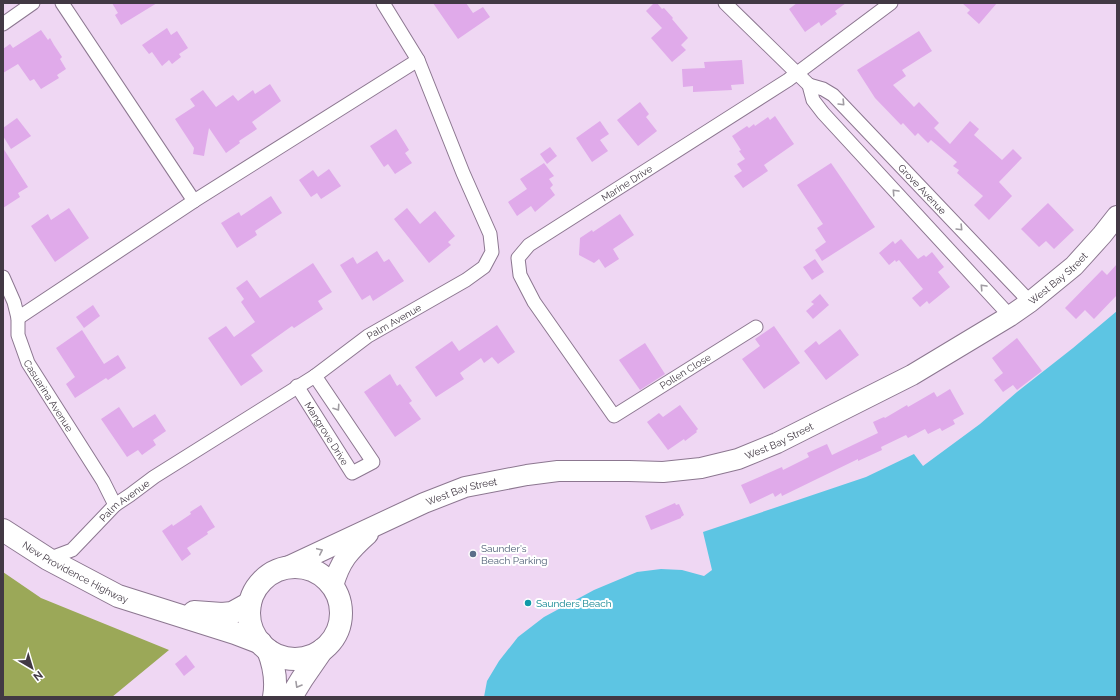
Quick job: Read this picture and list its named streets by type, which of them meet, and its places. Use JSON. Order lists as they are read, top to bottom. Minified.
{"streets":{"highway":["West Bay Street","New Providence Highway"],"street":["Marine Drive","Grove Avenue","Palm Avenue","Pollen Close","Casuarina Avenue","Mangrove Drive"]},"crossings":[["Marine Drive","Grove Avenue"],["Marine Drive","Pollen Close"],["Grove Avenue","West Bay Street"],["West Bay Street","New Providence Highway"],["Palm Avenue","Casuarina Avenue"],["Palm Avenue","Mangrove Drive"],["Palm Avenue","New Providence Highway"]],"places":["Saunder's Beach Parking","Saunders Beach"],"north":"bottom right"}
